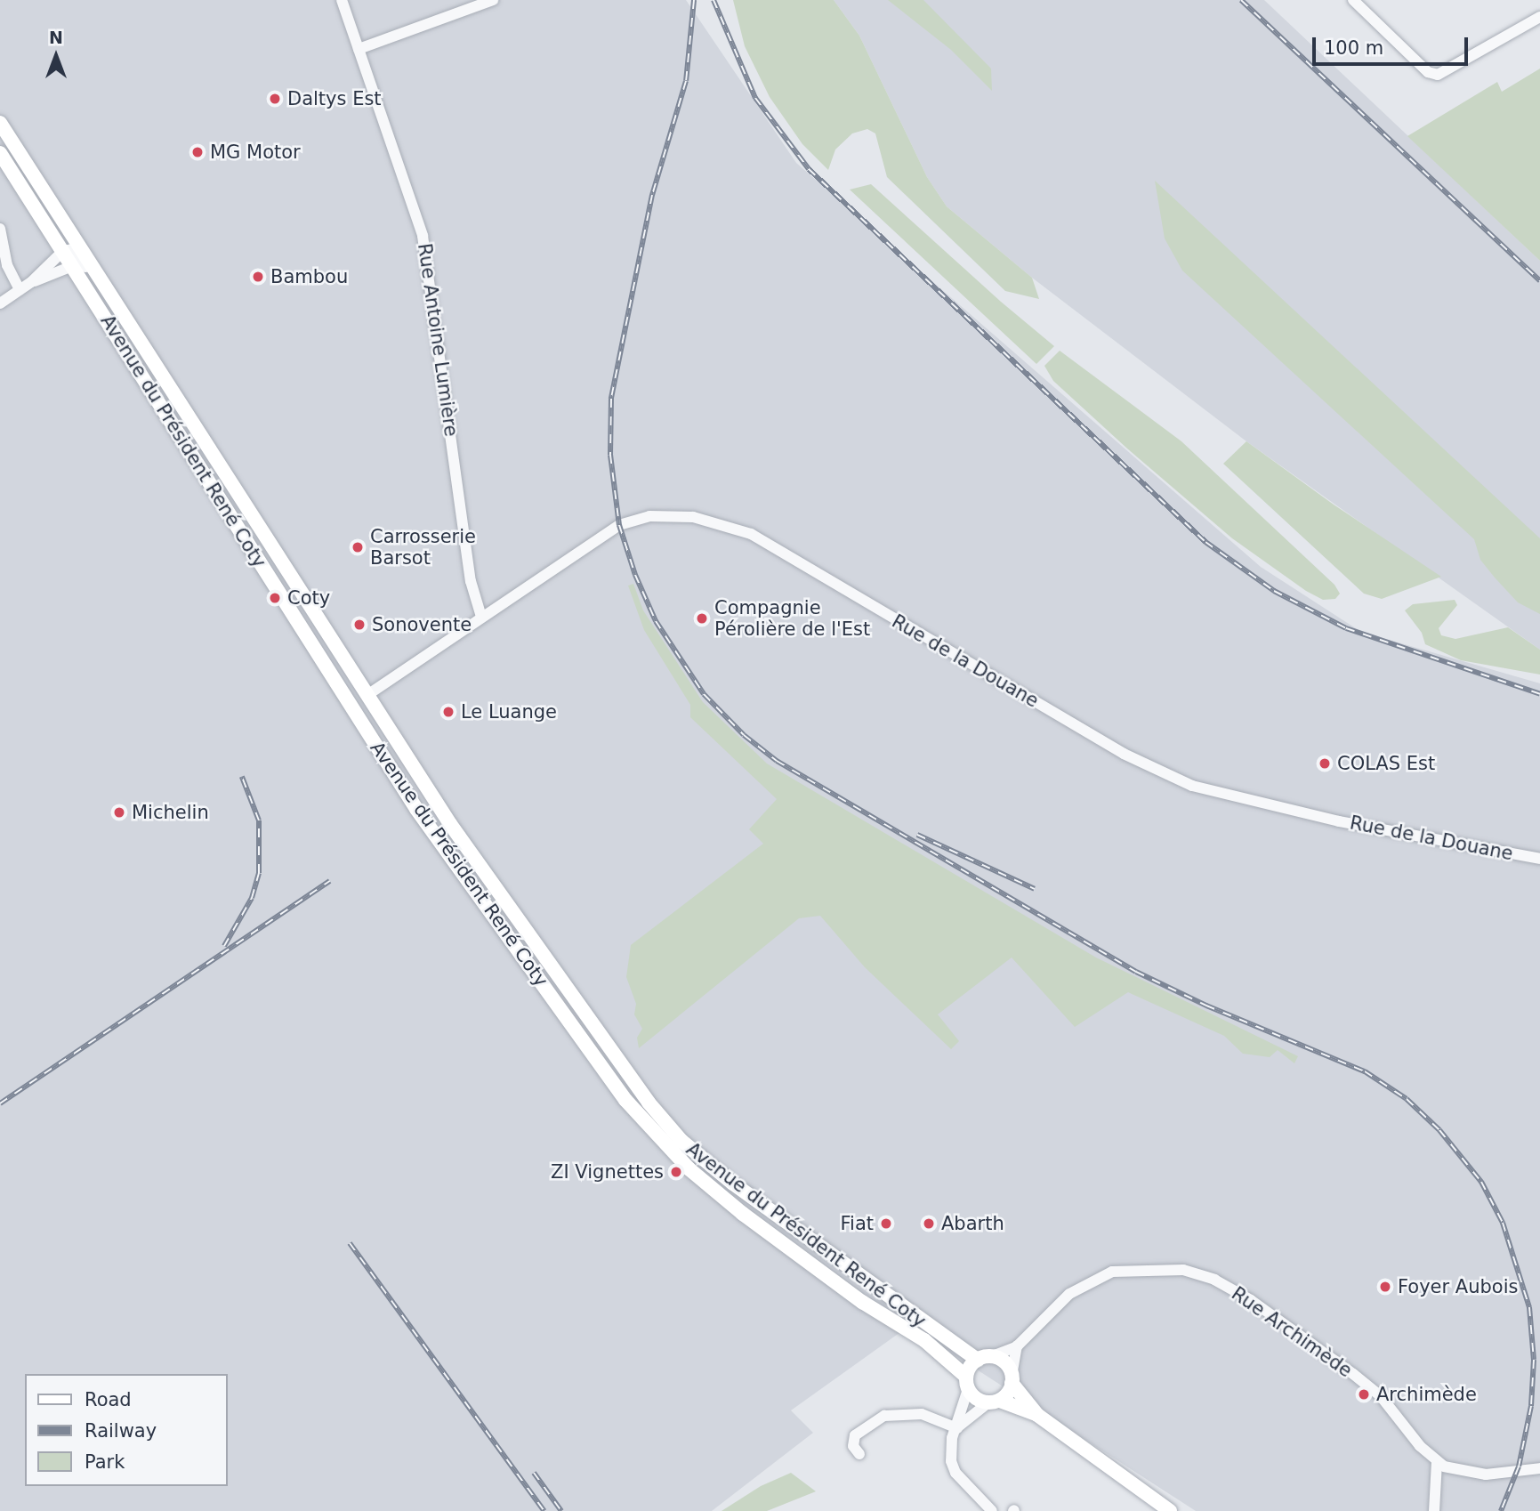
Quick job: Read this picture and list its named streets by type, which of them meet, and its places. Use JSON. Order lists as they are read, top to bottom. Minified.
{"streets":{"main road":["Avenue du Président René Coty"],"street":["Rue Antoine Lumière","Rue de la Douane","Rue Archimède"]},"crossings":[["Rue Antoine Lumière","Rue de la Douane"],["Avenue du Président René Coty","Rue de la Douane"],["Avenue du Président René Coty","Rue Archimède"]],"places":["Daltys Est","MG Motor","Bambou","Carrosserie Barsot","Coty","Compagnie Pérolière de l'Est","Sonovente","Le Luange","COLAS Est","Michelin","ZI Vignettes","Fiat","Abarth","Foyer Aubois","Archimède"],"legend":["Road","Railway","Park"],"scale_bar":"100 m","north":"top"}
